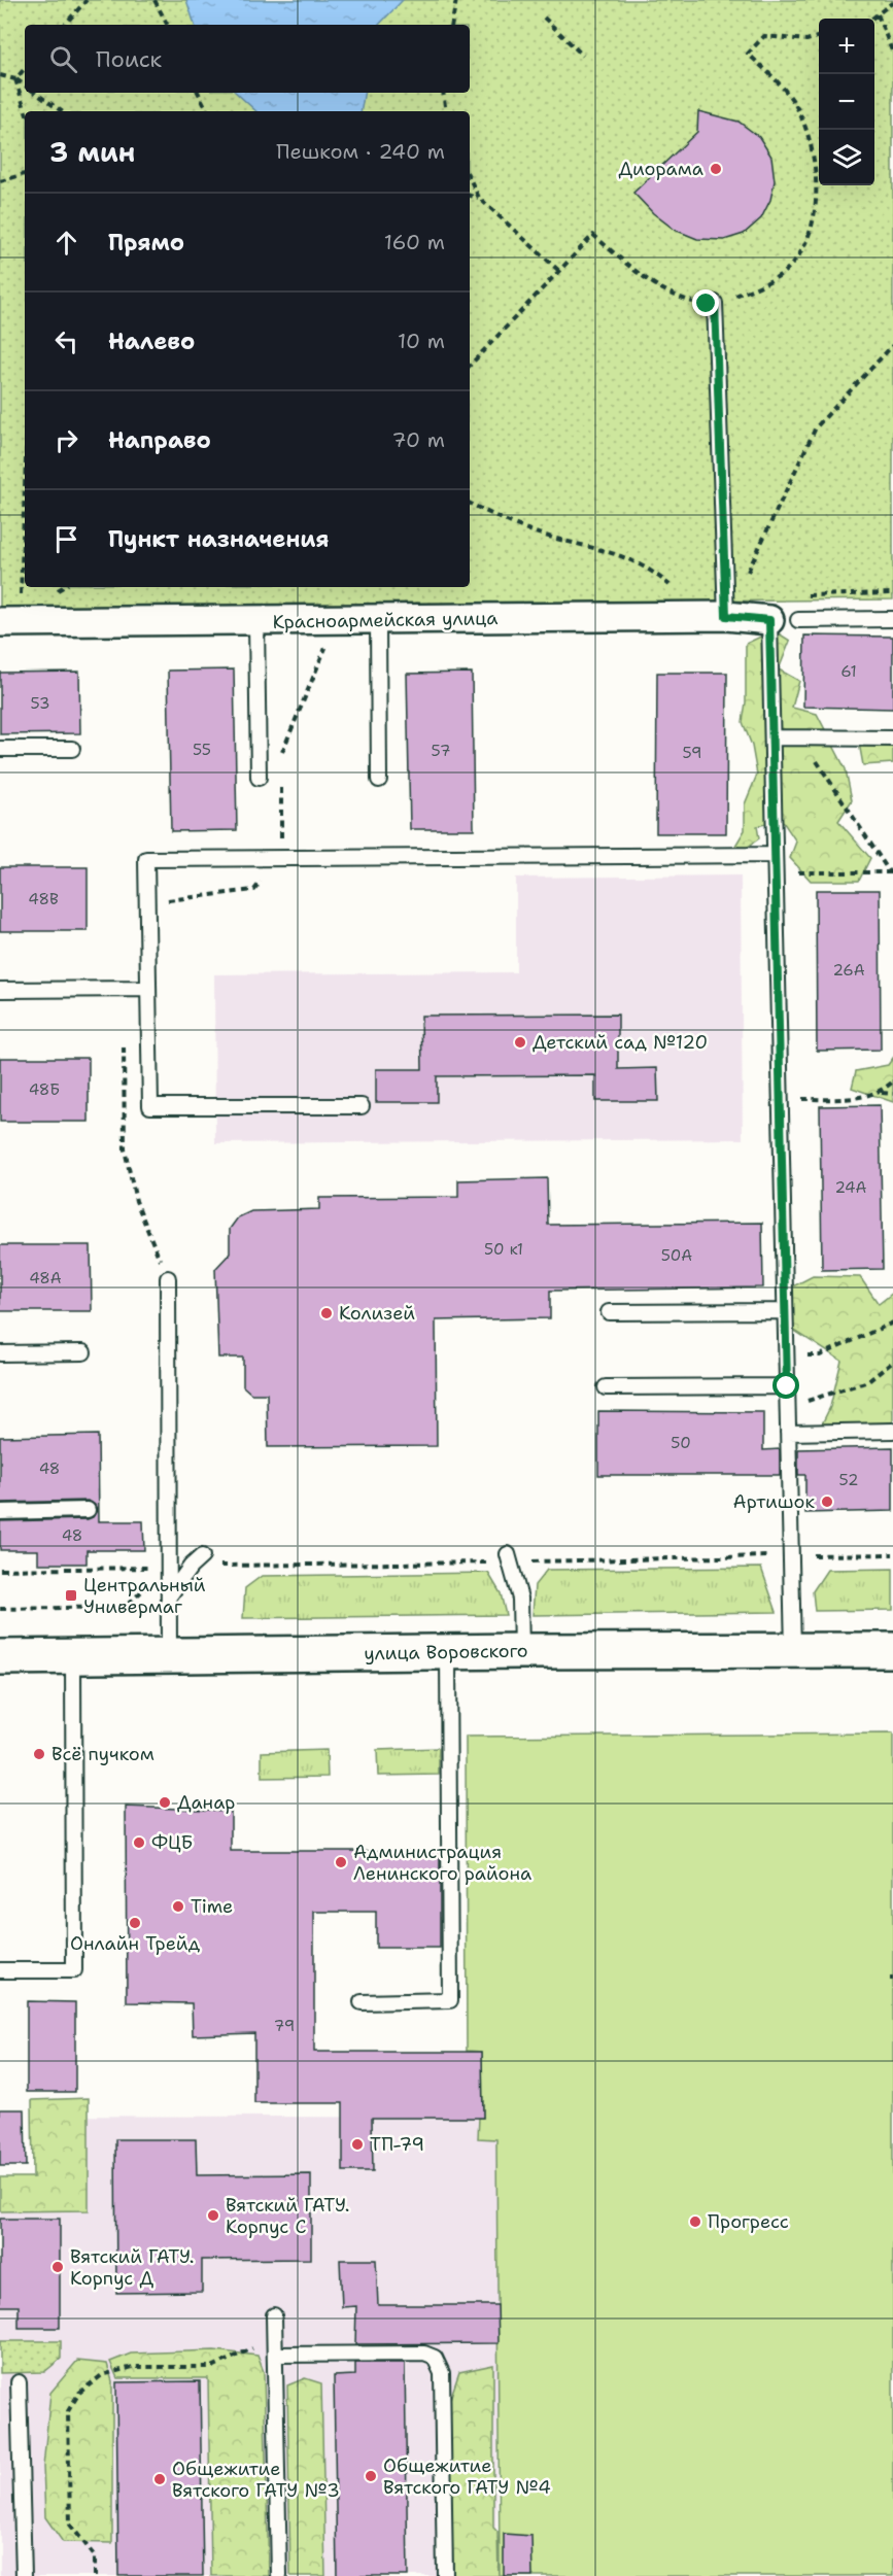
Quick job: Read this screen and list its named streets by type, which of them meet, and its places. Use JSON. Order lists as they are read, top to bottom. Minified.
{"streets":{"main road":["улица Воровского"],"street":["Красноармейская улица"]},"places":{"other":["Диорама","Детский сад №120","Колизей","Артишок","Всё пучком","Данар","ФЦБ","Администрация Ленинского района","Time","Онлайн Трейд","ТП-79","Вятский ГАТУ. Корпус С","Прогресс","Вятский ГАТУ. Корпус Д","Общежитие Вятского ГАТУ №4","Общежитие Вятского ГАТУ №3"],"transit":["Центральный Универмаг"]},"house_numbers":["61","53","55","57","59","48В","26А","48Б","24А","50 к1","50А","48А","50","48","52","48","79"],"page":{"map_buttons":["+","−"],"search":"Поиск","heading":["3 мин","Пешком · 240 m"],"list":[["Прямо","160 m"],["Налево","10 m"],["Направо","70 m"],"Пункт назначения"]}}
